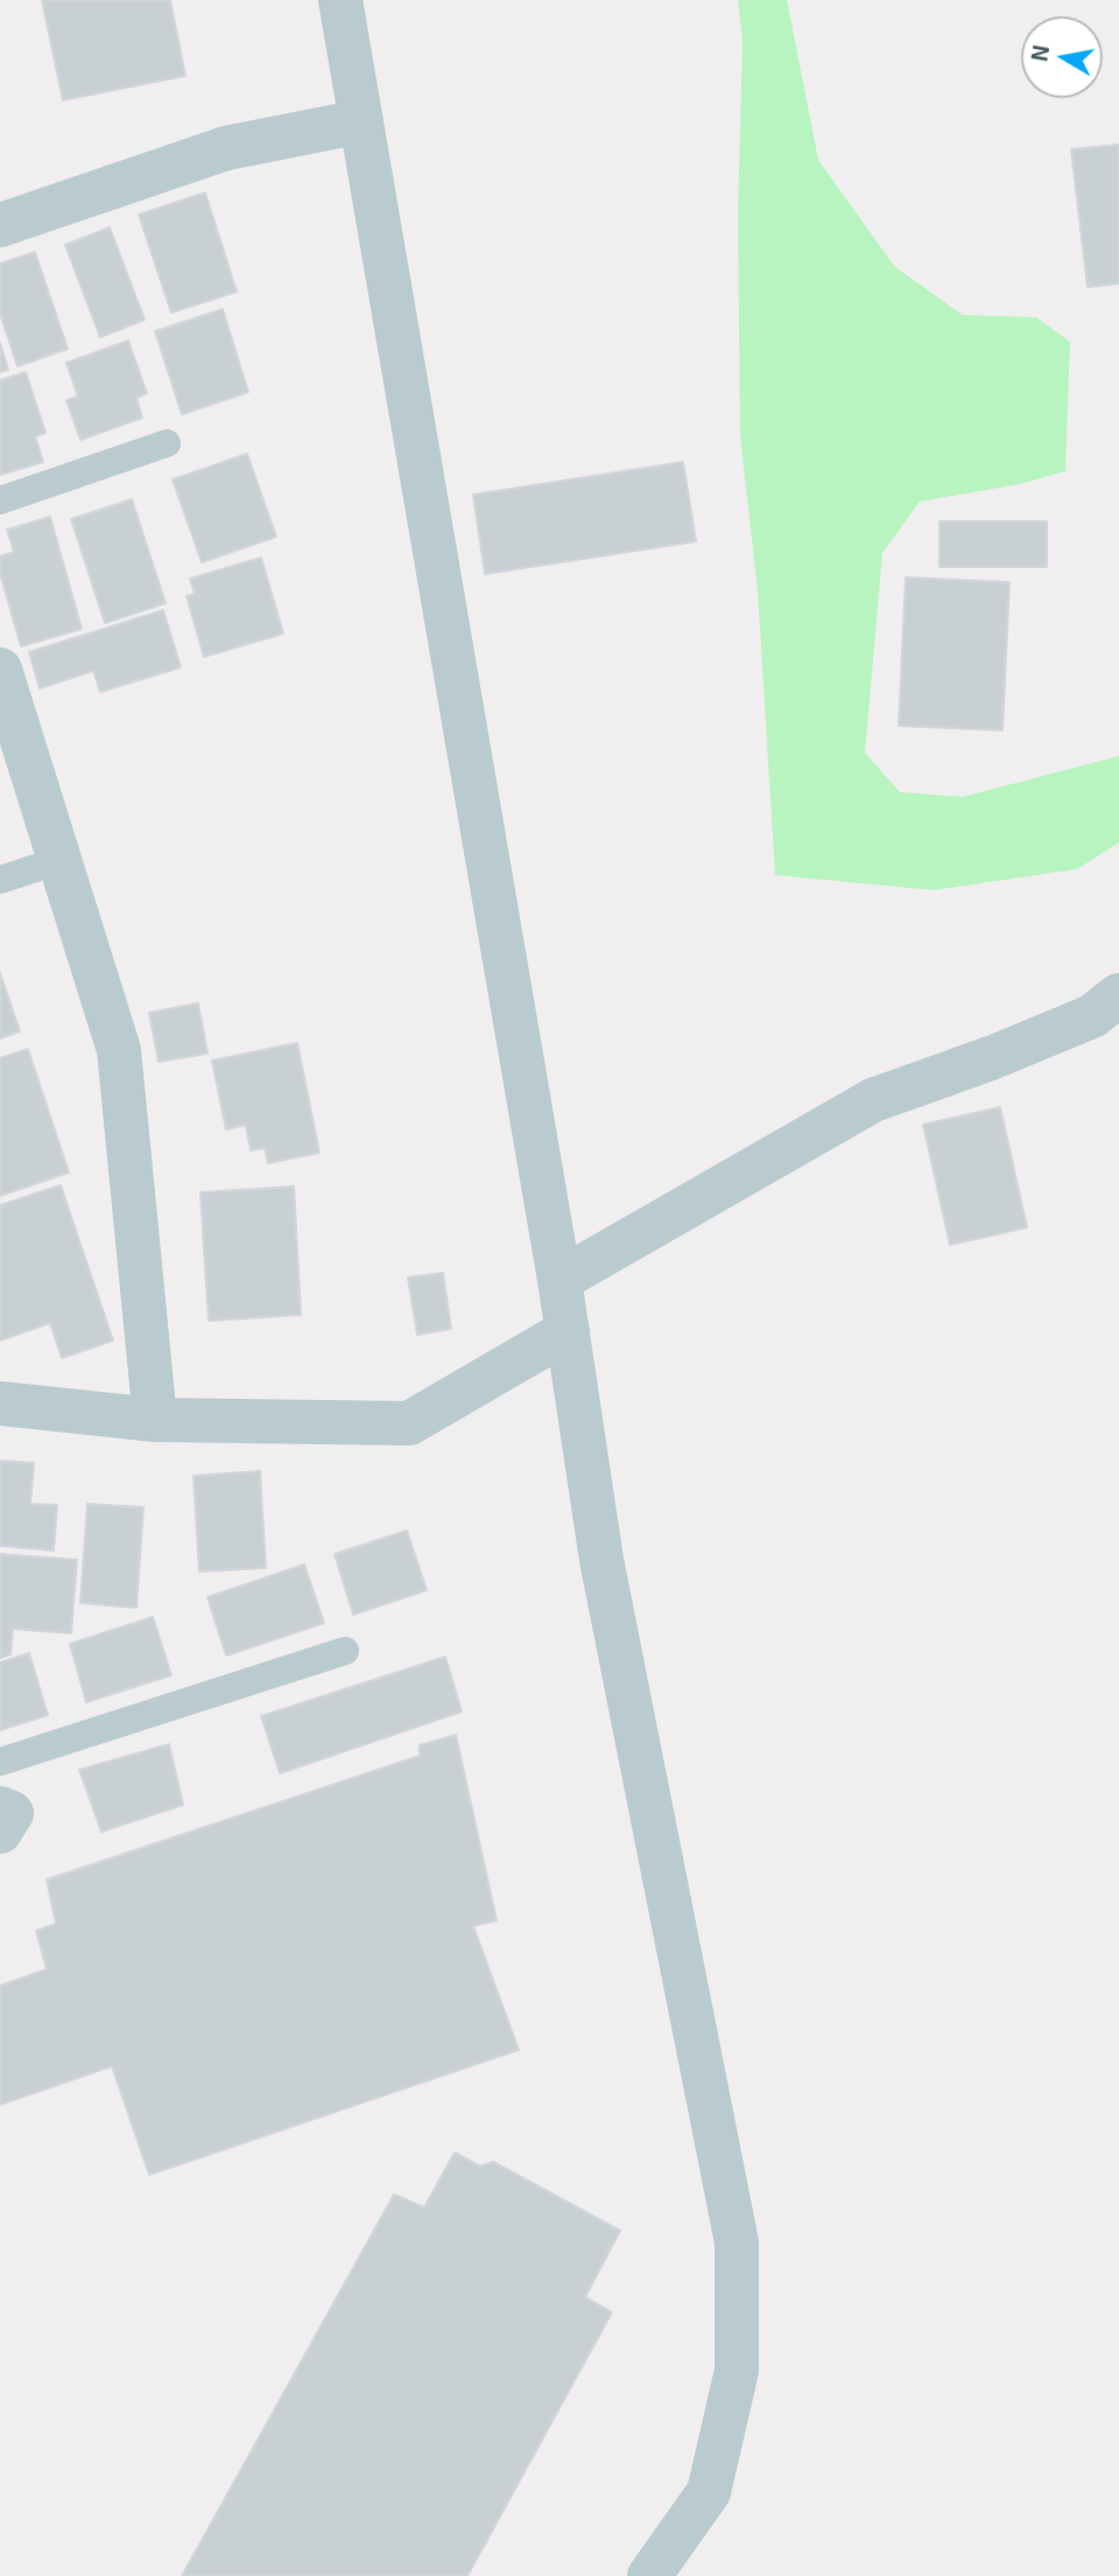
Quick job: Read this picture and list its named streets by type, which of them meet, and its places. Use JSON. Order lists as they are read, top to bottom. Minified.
{"north":"left"}
